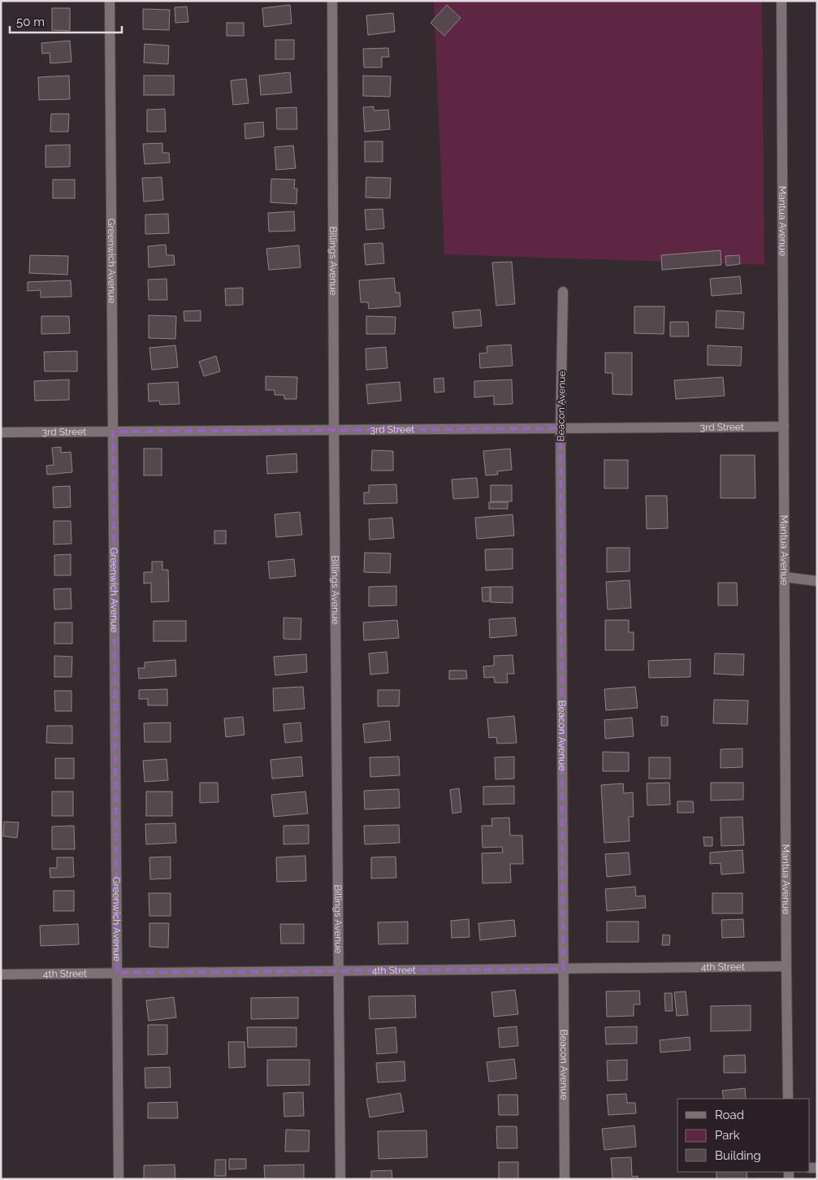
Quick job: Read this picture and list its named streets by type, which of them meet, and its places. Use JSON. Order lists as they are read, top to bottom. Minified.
{"streets":{"street":["Mantua Avenue","Greenwich Avenue","Billings Avenue","Beacon Avenue","3rd Street","4th Street"]},"crossings":[["Mantua Avenue","3rd Street"],["Mantua Avenue","4th Street"],["Greenwich Avenue","3rd Street"],["Greenwich Avenue","4th Street"],["Billings Avenue","3rd Street"],["Billings Avenue","4th Street"],["Beacon Avenue","3rd Street"],["Beacon Avenue","4th Street"]],"legend":["Road","Park","Building"],"scale_bar":"50 m"}
